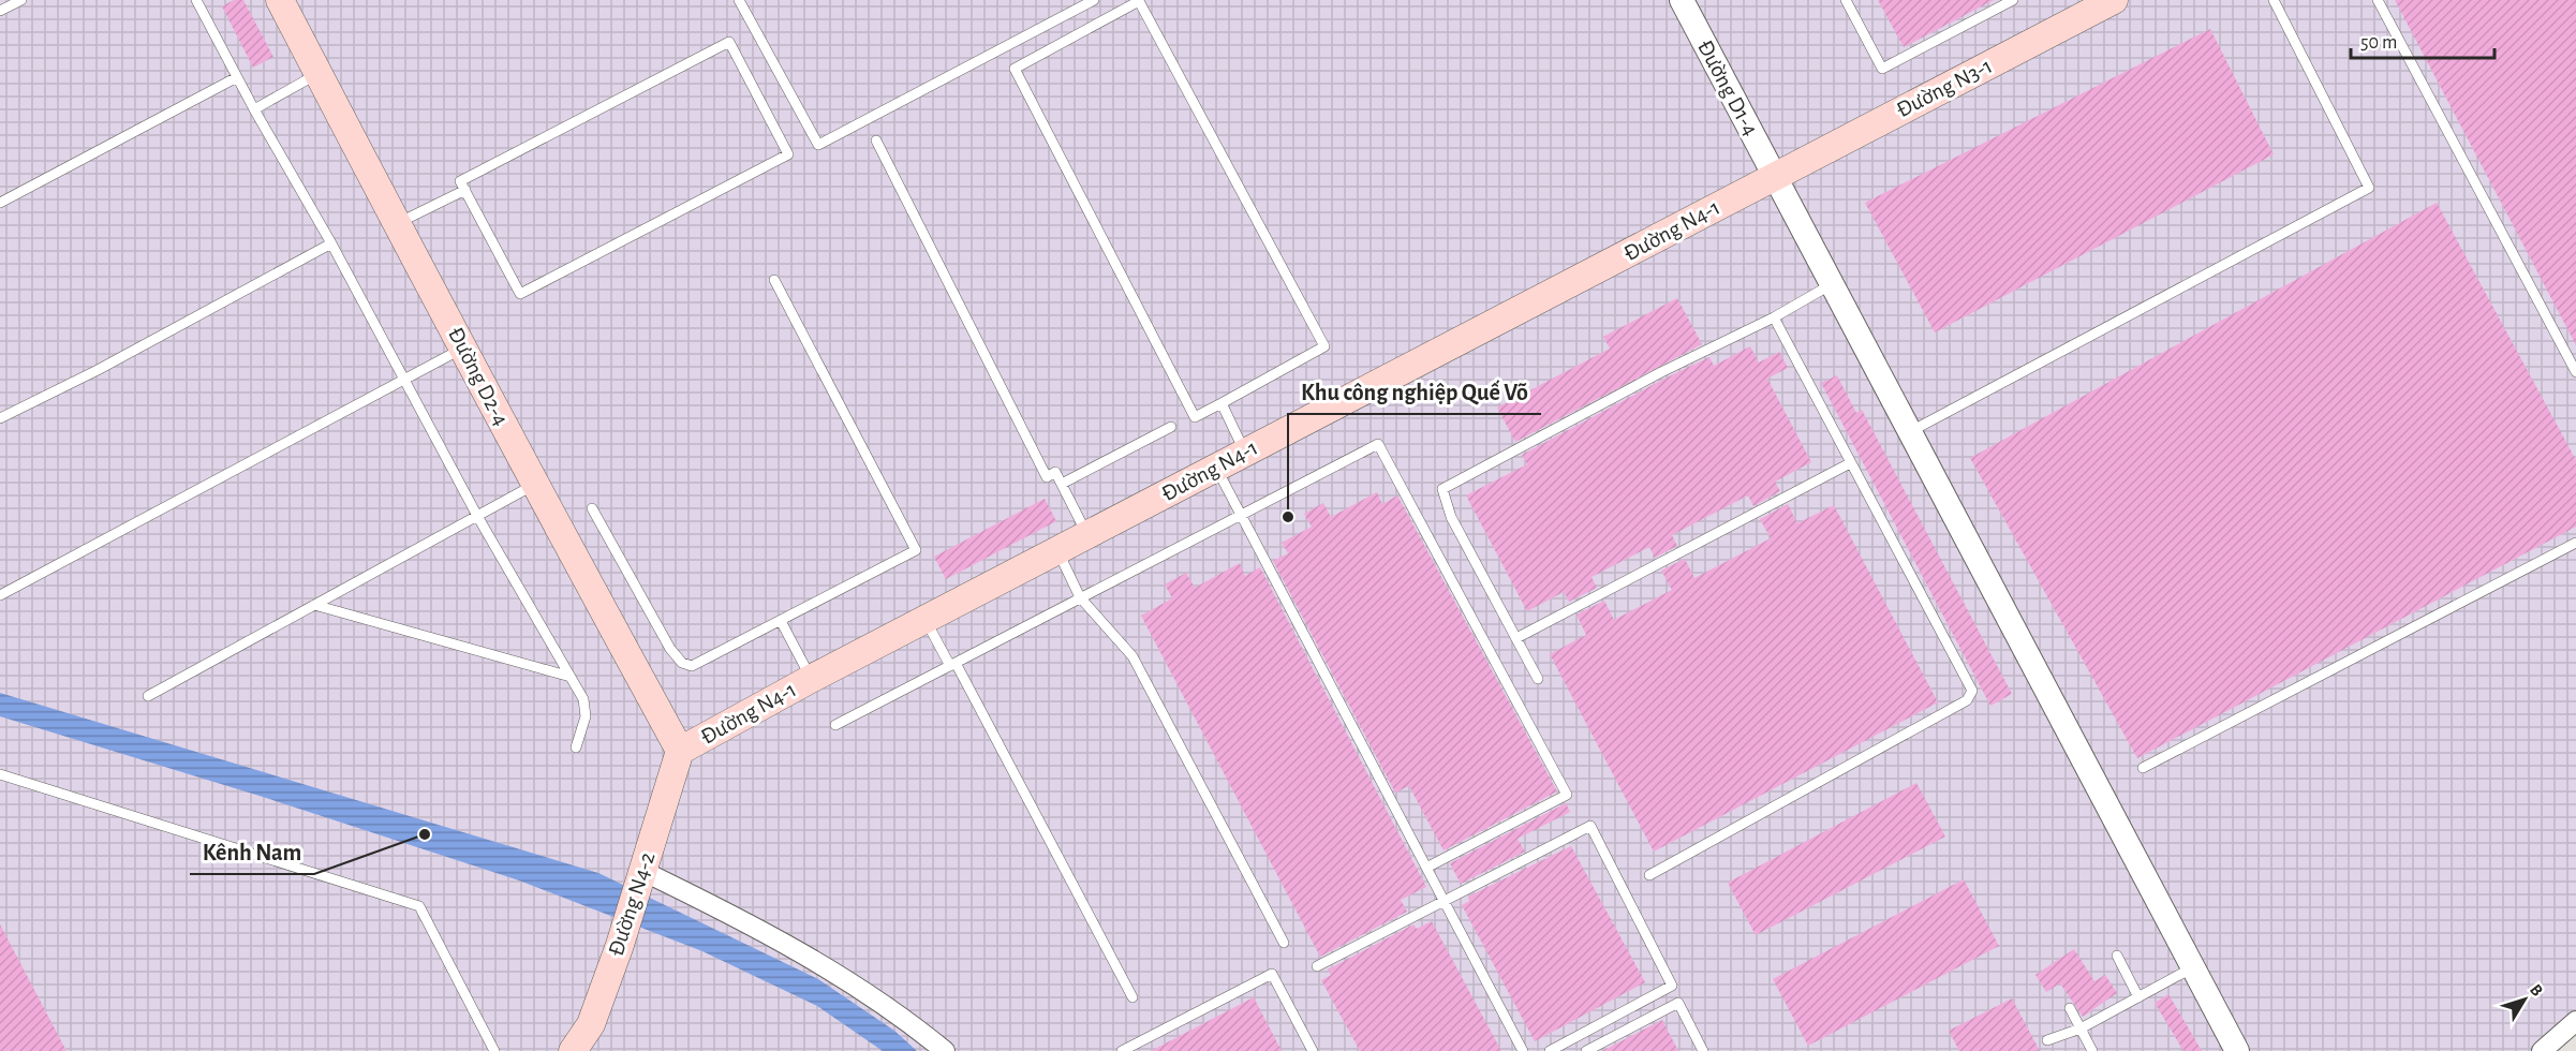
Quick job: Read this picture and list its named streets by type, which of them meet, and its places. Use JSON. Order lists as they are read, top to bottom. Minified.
{"streets":{"main road":["Đường N3-1","Đường N4-1","Đường D2-4","Đường N4-2"],"street":["Đường D1-4"]},"crossings":[["Đường D1-4","Đường N3-1"],["Đường D1-4","Đường N4-1"],["Đường N3-1","Đường N4-1"],["Đường N4-1","Đường D2-4"],["Đường N4-1","Đường N4-2"],["Đường D2-4","Đường N4-2"]],"places":["Khu công nghiệp Quế Võ","Kênh Nam"],"scale_bar":"50 m","north":"top right"}
